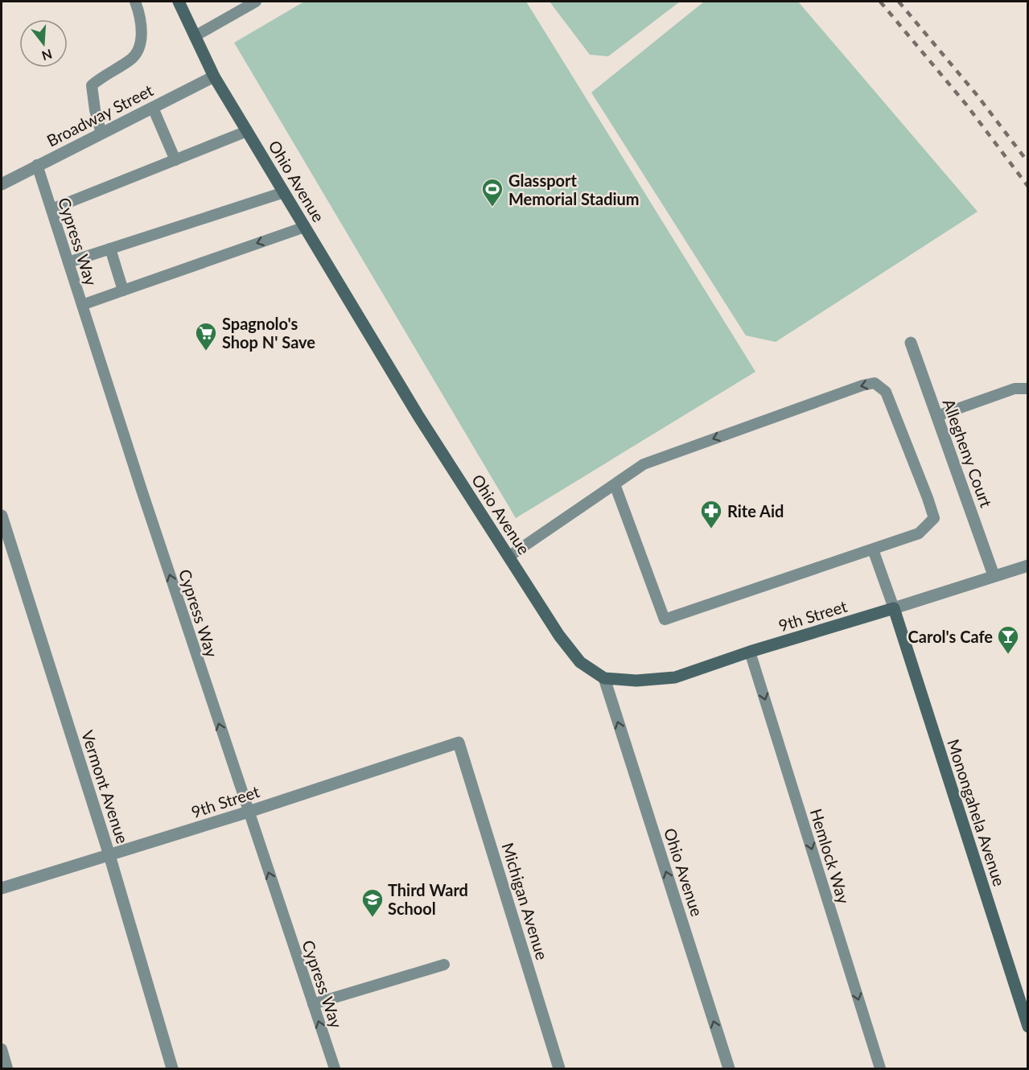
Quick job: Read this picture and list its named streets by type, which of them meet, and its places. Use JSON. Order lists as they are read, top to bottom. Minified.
{"streets":{"main road":["Ohio Avenue","9th Street","Monongahela Avenue"],"street":["Broadway Street","Allegheny Court","Vermont Avenue","Michigan Avenue"],"lane":["Cypress Way","Hemlock Way"]},"crossings":[["Broadway Street","Ohio Avenue"],["Broadway Street","Cypress Way"],["Ohio Avenue","9th Street"],["Cypress Way","9th Street"],["Allegheny Court","9th Street"],["9th Street","Vermont Avenue"],["9th Street","Monongahela Avenue"],["9th Street","Hemlock Way"],["9th Street","Michigan Avenue"]],"one_way":["Cypress Way","Hemlock Way"],"places":{"sports":["Glassport Memorial Stadium"],"supermarket":["Spagnolo's Shop N' Save"],"pharmacy":["Rite Aid"],"bar":["Carol's Cafe"],"school or university":["Third Ward School"]},"north":"bottom"}
